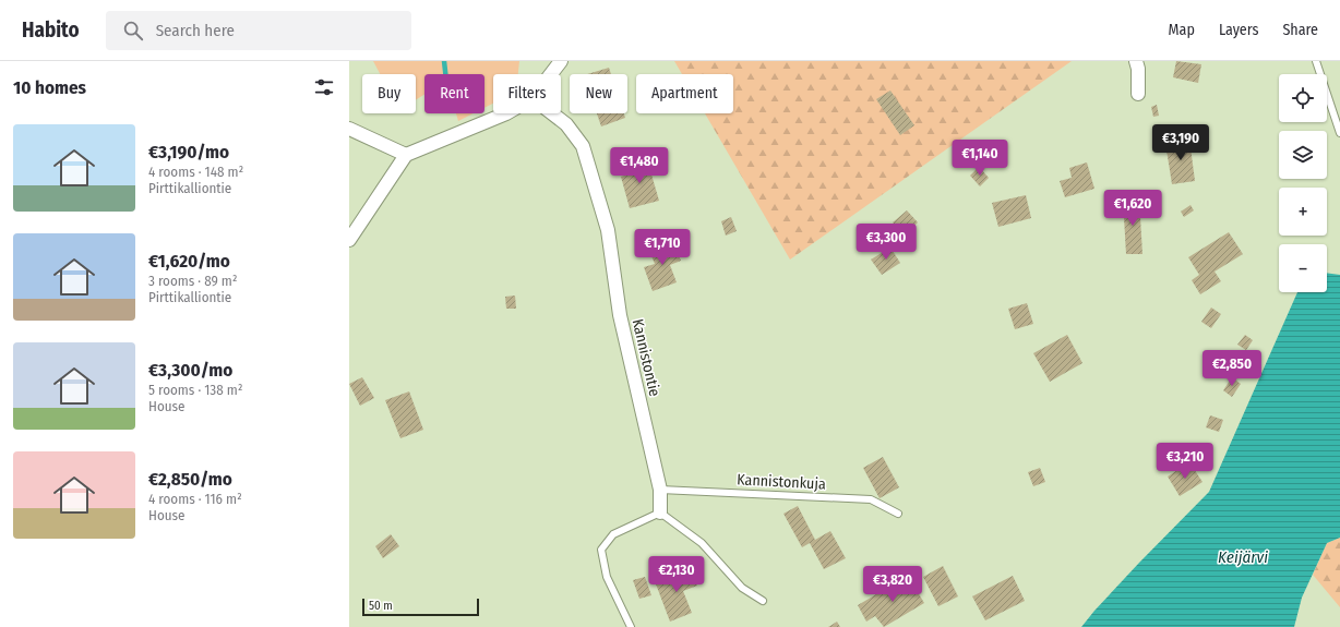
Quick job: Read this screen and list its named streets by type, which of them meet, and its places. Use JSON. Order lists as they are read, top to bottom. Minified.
{"streets":{"street":["Kannistontie"],"lane":["Kannistonkuja"]},"crossings":[["Kannistontie","Kannistonkuja"]],"water":["Keijärvi"],"scale_bar":"50 m","page":{"header":"Habito","search":"Search here","nav":["Map","Layers","Share"],"heading":"10 homes","map_buttons":["+","−"],"chip":["Buy","Rent","Filters","New","Apartment"],"list":[{"name":"€3,190/mo","note":"4 rooms · 148 m² · Pirttikalliontie"},{"name":"€1,620/mo","note":"3 rooms · 89 m² · Pirttikalliontie"},{"name":"€3,300/mo","note":"5 rooms · 138 m² · House"},{"name":"€2,850/mo","note":"4 rooms · 116 m² · House"}],"price":["€3,190","€1,140","€1,480","€1,620","€3,300","€1,710","€2,850","€3,210","€2,130","€3,820"],"scale":"50 m"}}
